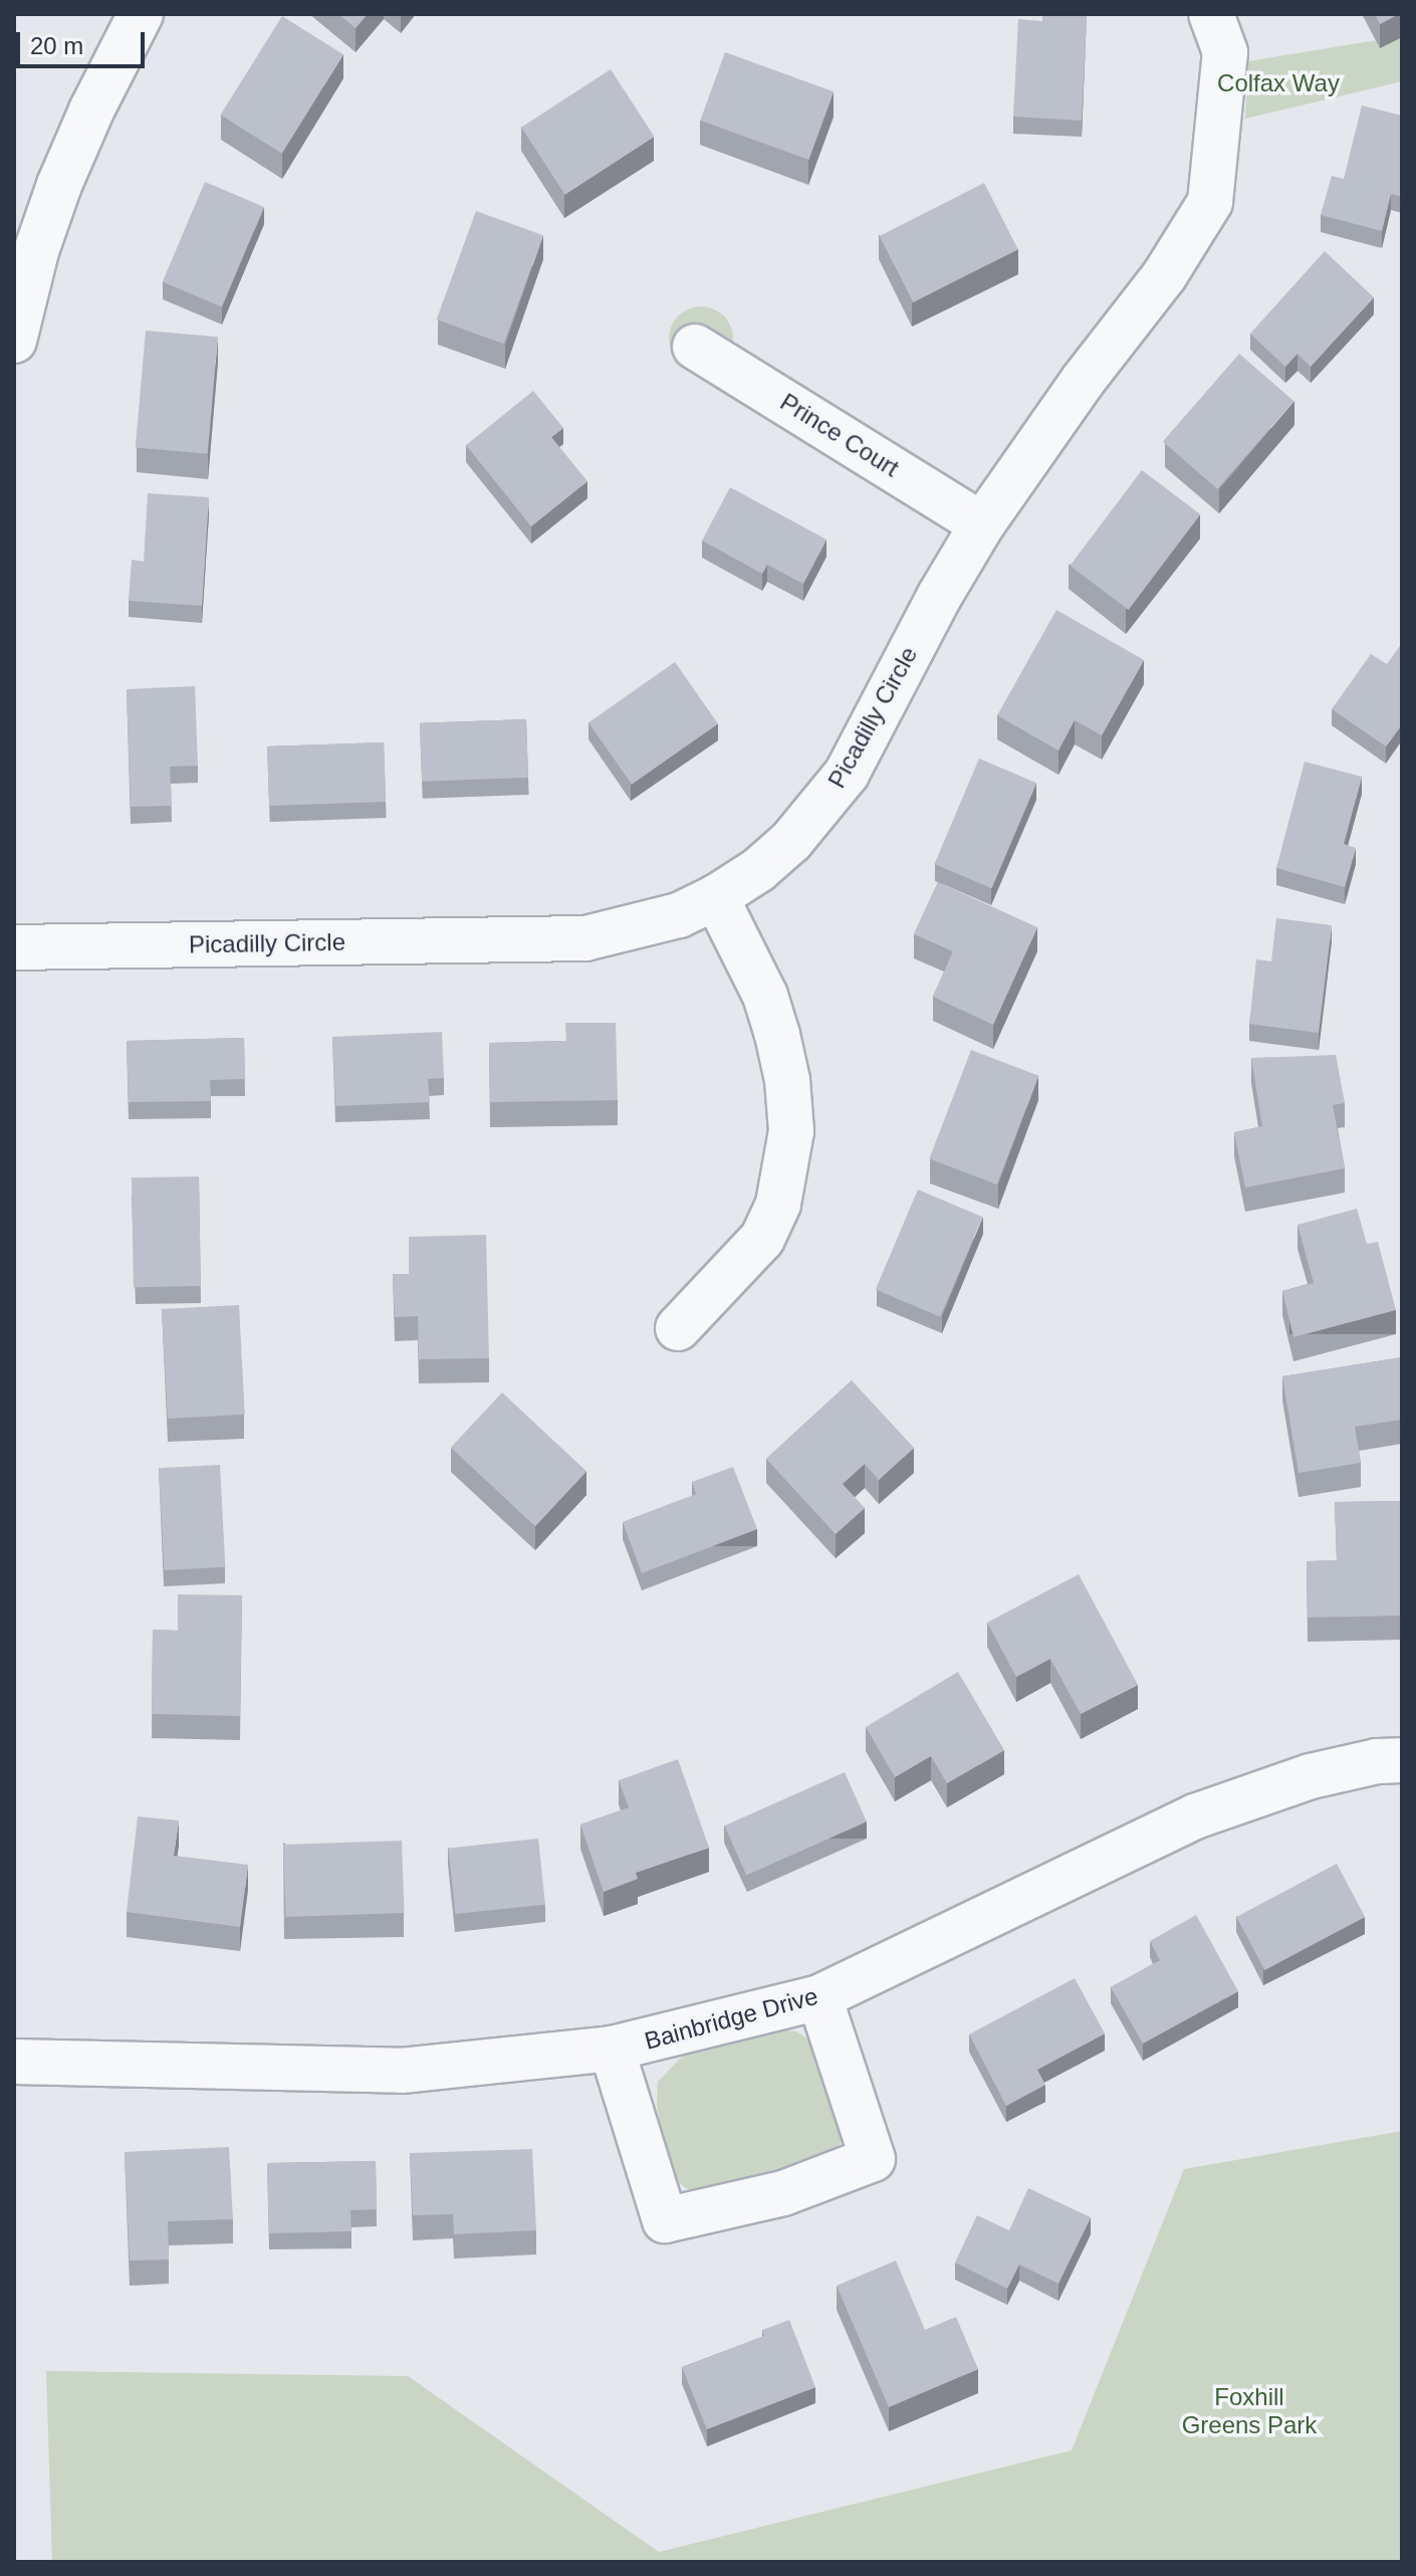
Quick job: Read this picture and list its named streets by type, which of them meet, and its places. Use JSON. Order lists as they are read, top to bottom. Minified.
{"streets":{"street":["Prince Court","Picadilly Circle","Bainbridge Drive"]},"crossings":[["Prince Court","Picadilly Circle"]],"parks":["Colfax Way","Foxhill Greens Park"],"scale_bar":"20 m"}
